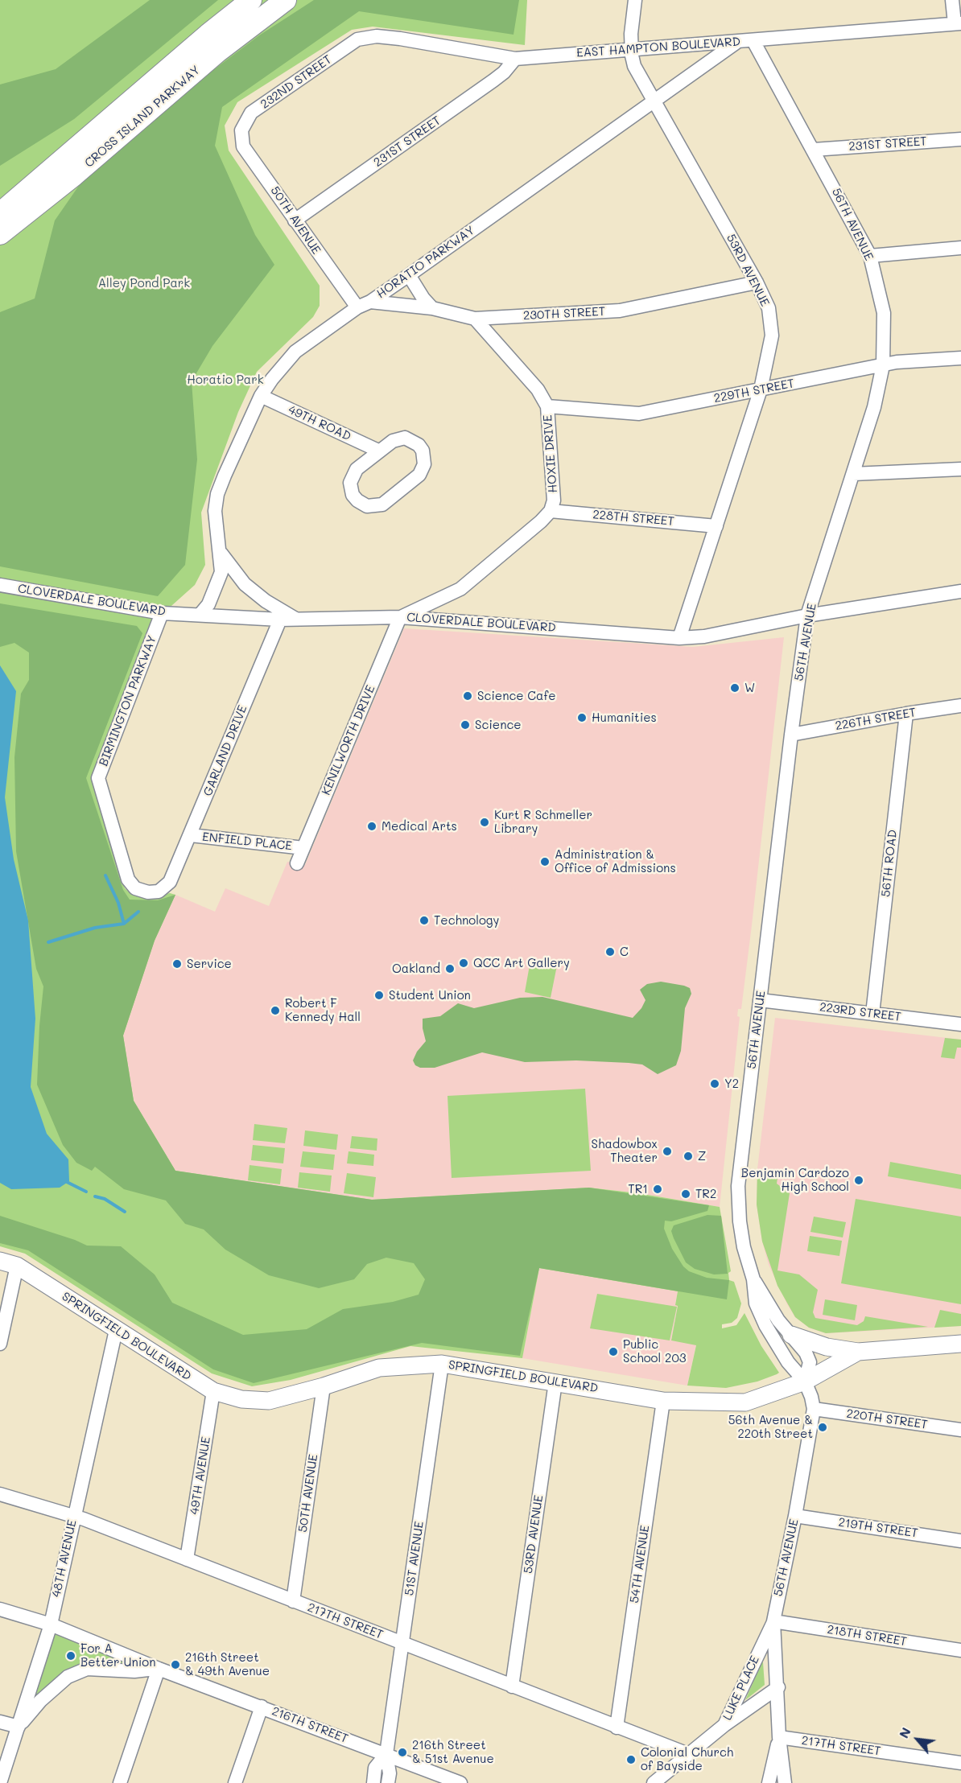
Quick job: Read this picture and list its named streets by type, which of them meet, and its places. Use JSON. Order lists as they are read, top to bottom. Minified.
{"streets":{"highway":["CROSS ISLAND PARKWAY"],"main road":["SPRINGFIELD BOULEVARD"],"street":["EAST HAMPTON BOULEVARD","232ND STREET","231ST STREET","50TH AVENUE","56TH AVENUE","HORATIO PARKWAY","53RD AVENUE","230TH STREET","229TH STREET","49TH ROAD","HOXIE DRIVE","228TH STREET","CLOVERDALE BOULEVARD","BIRMINGTON PARKWAY","226TH STREET","KENILWORTH DRIVE","GARLAND DRIVE","ENFIELD PLACE","56TH ROAD","223RD STREET","220TH STREET","49TH AVENUE","219TH STREET","48TH AVENUE","51ST AVENUE","54TH AVENUE","217TH STREET","218TH STREET","LUKE PLACE","216TH STREET"]},"crossings":[["EAST HAMPTON BOULEVARD","232ND STREET"],["EAST HAMPTON BOULEVARD","231ST STREET"],["EAST HAMPTON BOULEVARD","56TH AVENUE"],["EAST HAMPTON BOULEVARD","HORATIO PARKWAY"],["EAST HAMPTON BOULEVARD","53RD AVENUE"],["232ND STREET","50TH AVENUE"],["231ST STREET","50TH AVENUE"],["231ST STREET","56TH AVENUE"],["50TH AVENUE","HORATIO PARKWAY"],["50TH AVENUE","SPRINGFIELD BOULEVARD"],["50TH AVENUE","217TH STREET"],["56TH AVENUE","229TH STREET"],["56TH AVENUE","CLOVERDALE BOULEVARD"],["56TH AVENUE","226TH STREET"],["56TH AVENUE","223RD STREET"],["56TH AVENUE","SPRINGFIELD BOULEVARD"],["56TH AVENUE","220TH STREET"],["56TH AVENUE","219TH STREET"],["56TH AVENUE","217TH STREET"],["56TH AVENUE","218TH STREET"],["56TH AVENUE","LUKE PLACE"],["HORATIO PARKWAY","53RD AVENUE"],["HORATIO PARKWAY","230TH STREET"],["HORATIO PARKWAY","49TH ROAD"],["HORATIO PARKWAY","CLOVERDALE BOULEVARD"],["53RD AVENUE","230TH STREET"],["53RD AVENUE","229TH STREET"],["53RD AVENUE","228TH STREET"],["53RD AVENUE","CLOVERDALE BOULEVARD"],["53RD AVENUE","SPRINGFIELD BOULEVARD"],["53RD AVENUE","217TH STREET"],["230TH STREET","HOXIE DRIVE"],["229TH STREET","HOXIE DRIVE"],["HOXIE DRIVE","228TH STREET"],["HOXIE DRIVE","CLOVERDALE BOULEVARD"],["HOXIE DRIVE","KENILWORTH DRIVE"],["CLOVERDALE BOULEVARD","BIRMINGTON PARKWAY"],["CLOVERDALE BOULEVARD","KENILWORTH DRIVE"],["CLOVERDALE BOULEVARD","GARLAND DRIVE"],["BIRMINGTON PARKWAY","GARLAND DRIVE"],["226TH STREET","56TH ROAD"],["KENILWORTH DRIVE","ENFIELD PLACE"],["GARLAND DRIVE","ENFIELD PLACE"],["56TH ROAD","223RD STREET"],["SPRINGFIELD BOULEVARD","49TH AVENUE"],["SPRINGFIELD BOULEVARD","48TH AVENUE"],["SPRINGFIELD BOULEVARD","51ST AVENUE"],["SPRINGFIELD BOULEVARD","54TH AVENUE"],["49TH AVENUE","217TH STREET"],["48TH AVENUE","217TH STREET"],["48TH AVENUE","216TH STREET"],["51ST AVENUE","217TH STREET"],["51ST AVENUE","216TH STREET"],["54TH AVENUE","217TH STREET"],["217TH STREET","LUKE PLACE"],["218TH STREET","LUKE PLACE"]],"parks":["Alley Pond Park","Horatio Park"],"places":["W","Science Cafe","Humanities","Science","Kurt R Schmeller Library","Medical Arts","Administration & Office of Admissions","Technology","C","QCC Art Gallery","Service","Oakland","Student Union","Robert F Kennedy Hall","Y2","Shadowbox Theater","Z","Benjamin Cardozo High School","TR1","TR2","Public School 203","56th Avenue & 220th Street","For A Better Union","216th Street & 49th Avenue","216th Street & 51st Avenue","Colonial Church of Bayside"],"north":"top left"}
